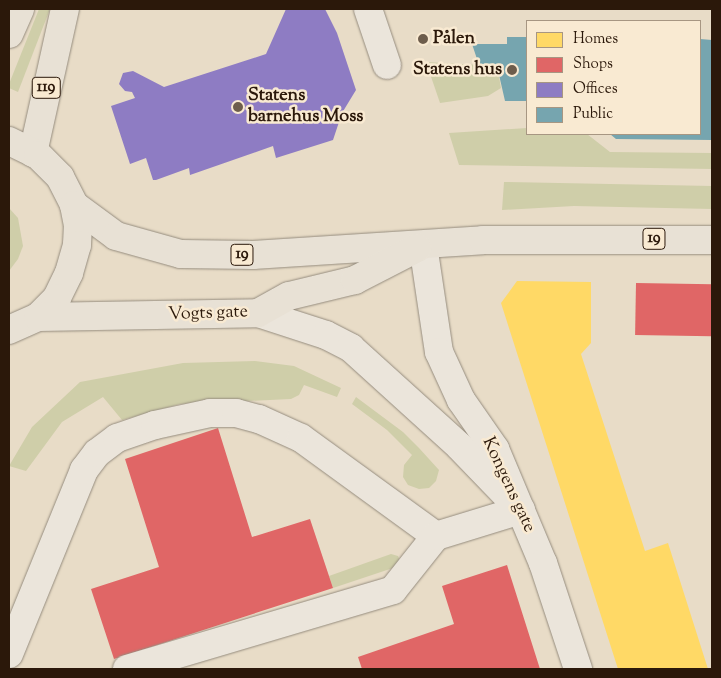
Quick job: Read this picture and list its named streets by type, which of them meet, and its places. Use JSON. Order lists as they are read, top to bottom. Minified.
{"streets":{"main road":["119","19","Vogts gate"],"street":["Kongens gate"]},"crossings":[["119","19"],["19","Vogts gate"],["Vogts gate","Kongens gate"]],"places":["Pålen","Statens hus","Statens barnehus Moss"],"legend":["Homes","Shops","Offices","Public"]}
